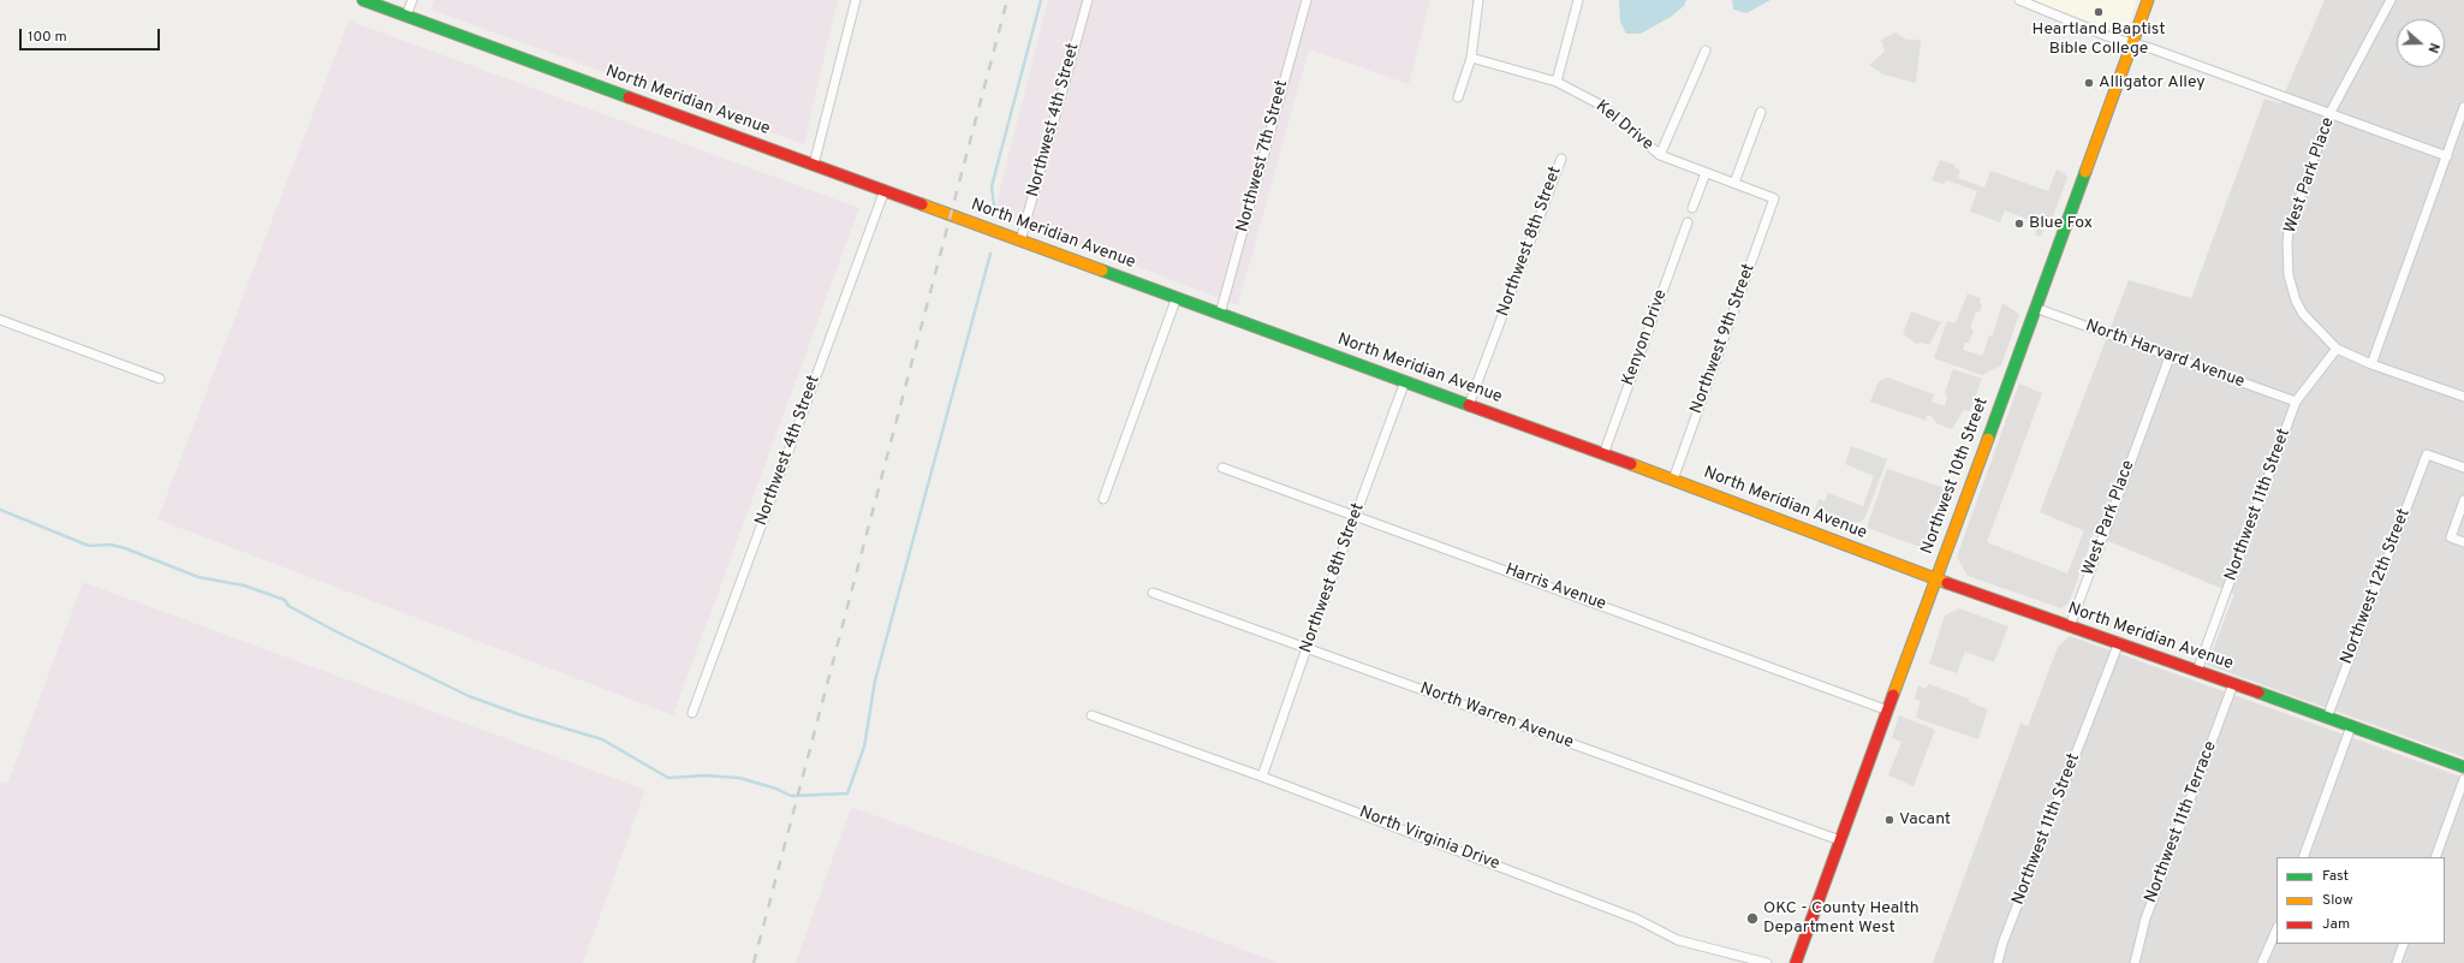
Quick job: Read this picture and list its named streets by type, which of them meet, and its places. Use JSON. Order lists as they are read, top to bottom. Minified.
{"streets":{"main road":["North Meridian Avenue","Northwest 10th Street"],"street":["Northwest 4th Street","Kel Drive","Northwest 7th Street","West Park Place","Northwest 8th Street","Kenyon Drive","Northwest 9th Street","North Harvard Avenue","Northwest 11th Street","Northwest 12th Street","Harris Avenue","North Warren Avenue","Northwest 11th Terrace","North Virginia Drive"]},"crossings":[["North Meridian Avenue","Northwest 4th Street"],["North Meridian Avenue","Northwest 7th Street"],["North Meridian Avenue","West Park Place"],["North Meridian Avenue","Northwest 8th Street"],["North Meridian Avenue","Kenyon Drive"],["North Meridian Avenue","Northwest 9th Street"],["North Meridian Avenue","Northwest 10th Street"],["North Meridian Avenue","Northwest 11th Street"],["North Meridian Avenue","Northwest 12th Street"],["North Meridian Avenue","Northwest 11th Terrace"],["Kel Drive","Northwest 9th Street"],["West Park Place","North Harvard Avenue"],["West Park Place","Northwest 11th Street"],["Northwest 8th Street","Harris Avenue"],["Northwest 8th Street","North Warren Avenue"],["Northwest 8th Street","North Virginia Drive"],["North Harvard Avenue","Northwest 10th Street"],["North Harvard Avenue","Northwest 11th Street"],["Northwest 10th Street","Harris Avenue"],["Northwest 10th Street","North Warren Avenue"]],"places":["Heartland Baptist Bible College","Alligator Alley","Blue Fox","Vacant","OKC - County Health Department West"],"legend":["Fast","Slow","Jam"],"scale_bar":"100 m","north":"right"}
